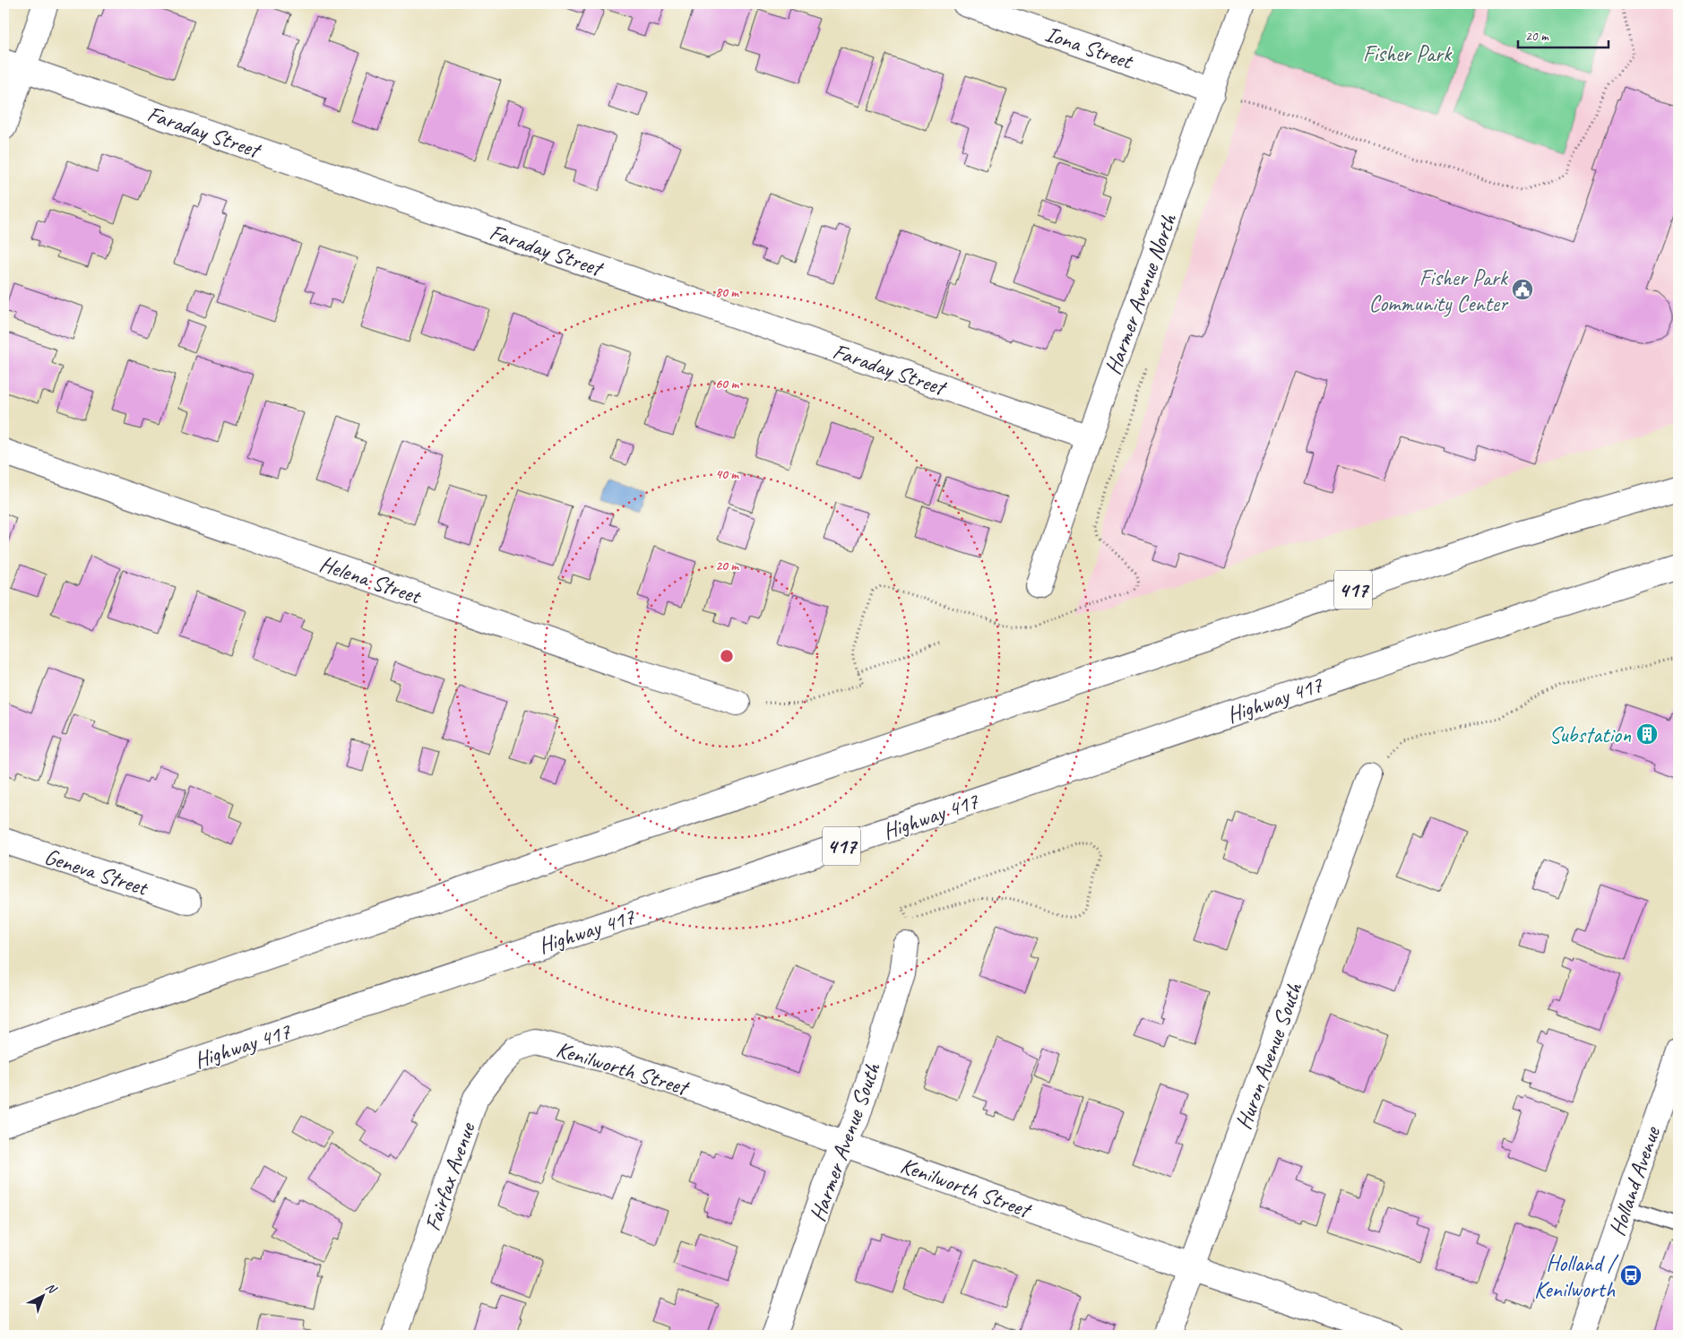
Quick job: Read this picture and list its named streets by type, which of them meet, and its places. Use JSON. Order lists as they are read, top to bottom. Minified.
{"streets":{"main road":["Iona Street","Faraday Street","Harmer Avenue North","Helena Street","417","Highway 417","Geneva Street","Huron Avenue South","Kenilworth Street","Harmer Avenue South","Fairfax Avenue","Holland Avenue"]},"crossings":[["Iona Street","Harmer Avenue North"],["Faraday Street","Harmer Avenue North"],["Huron Avenue South","Kenilworth Street"],["Kenilworth Street","Harmer Avenue South"],["Kenilworth Street","Fairfax Avenue"]],"parks":["Fisher Park"],"places":{"public building":["Fisher Park Community Center"],"building":["Substation"],"bus stop":["Holland / Kenilworth"]},"scale_bar":"20 m","north":"top right","rings":["80 m","60 m","40 m","20 m"]}
